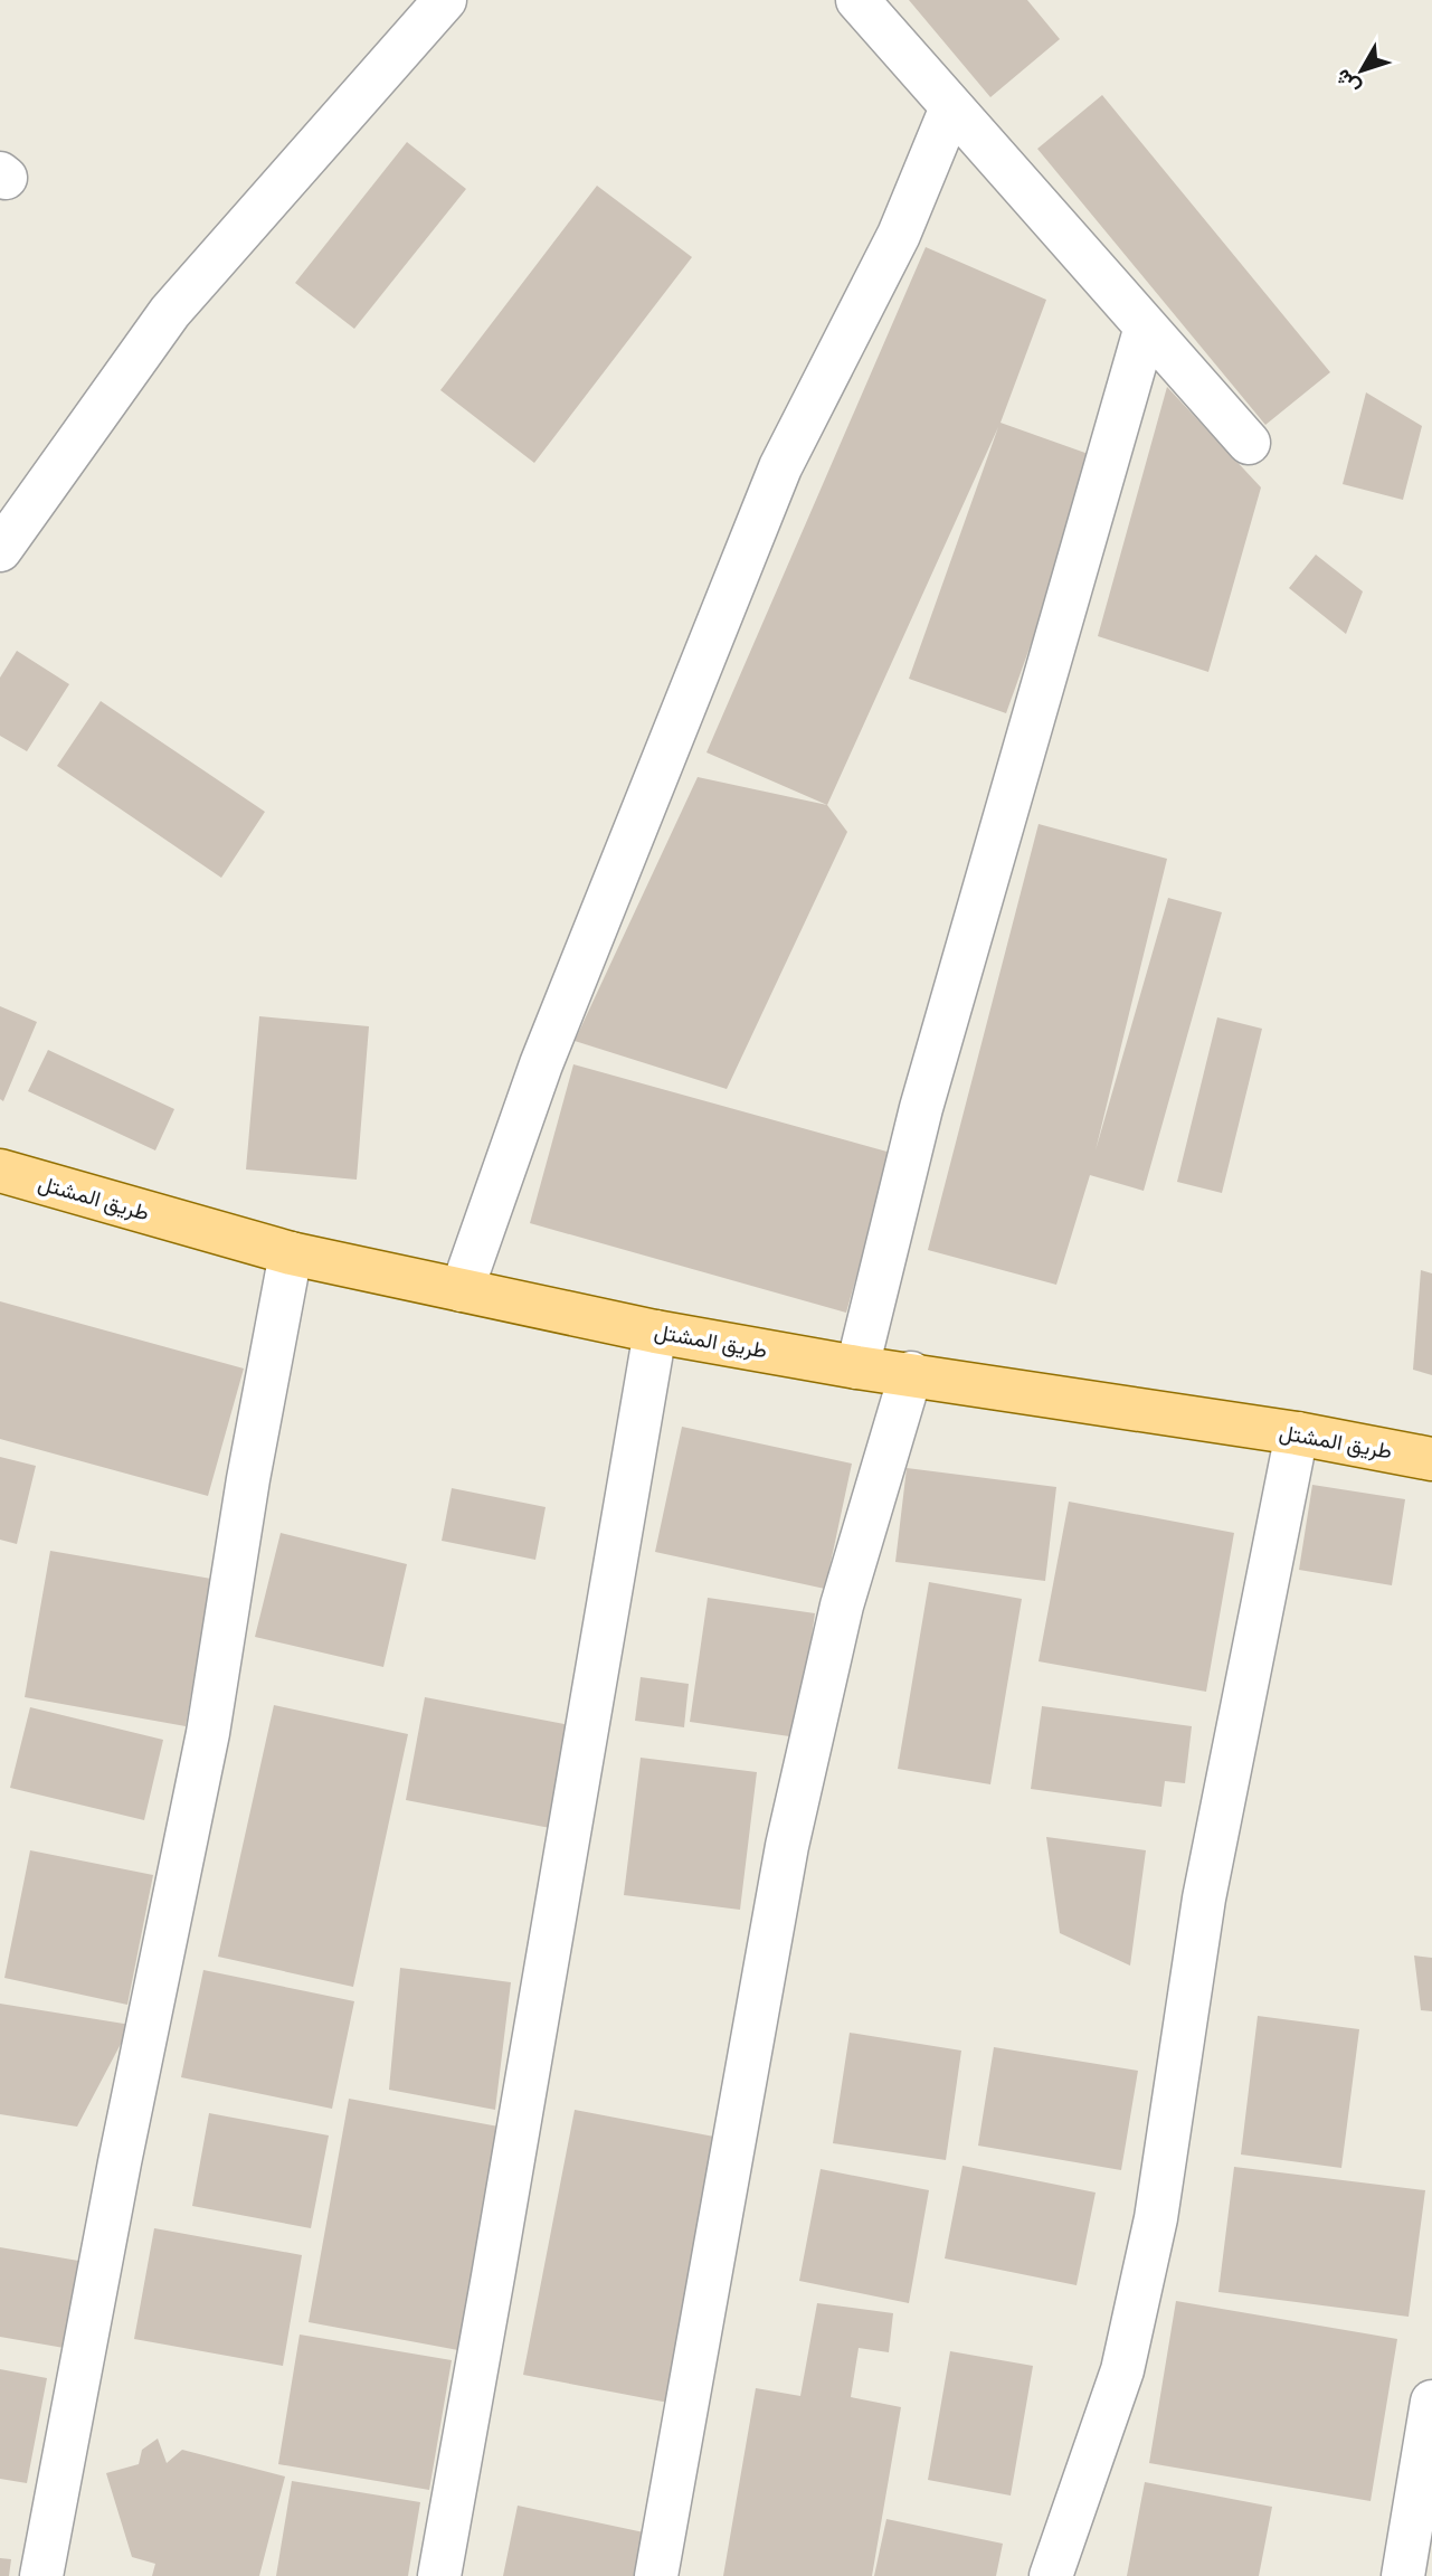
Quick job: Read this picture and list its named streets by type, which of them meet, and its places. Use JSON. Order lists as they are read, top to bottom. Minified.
{"streets":{"main road":["طريق المشتل"]},"north":"bottom left"}
